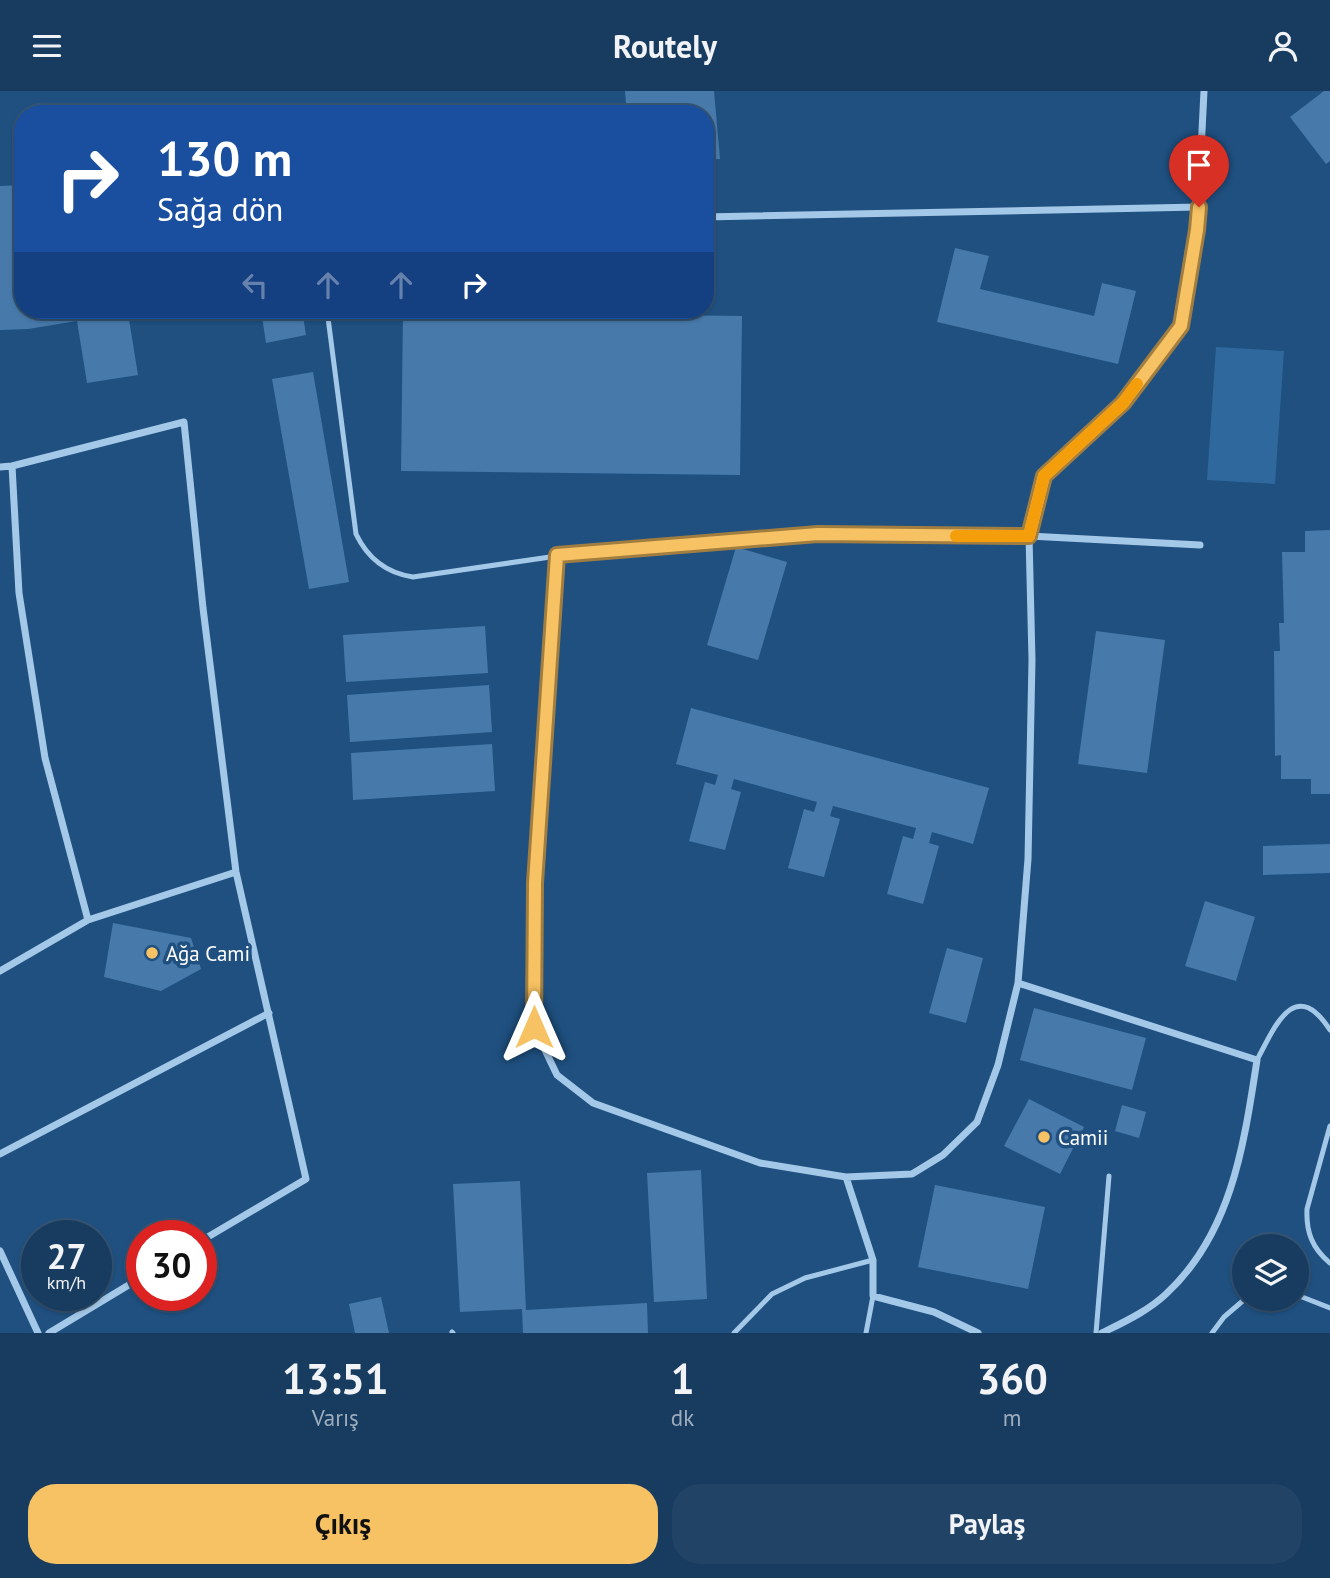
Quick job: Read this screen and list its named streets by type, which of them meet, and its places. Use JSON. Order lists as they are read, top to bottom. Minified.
{"places":["Ağa Cami","Camii"],"page":{"header":"Routely","turn":["130 m","Sağa dön"],"speed":"27 km/h","limit":"30","eta":["13:51","Varış","1","dk","360","m"],"buttons":["Çıkış","Paylaş"]}}
